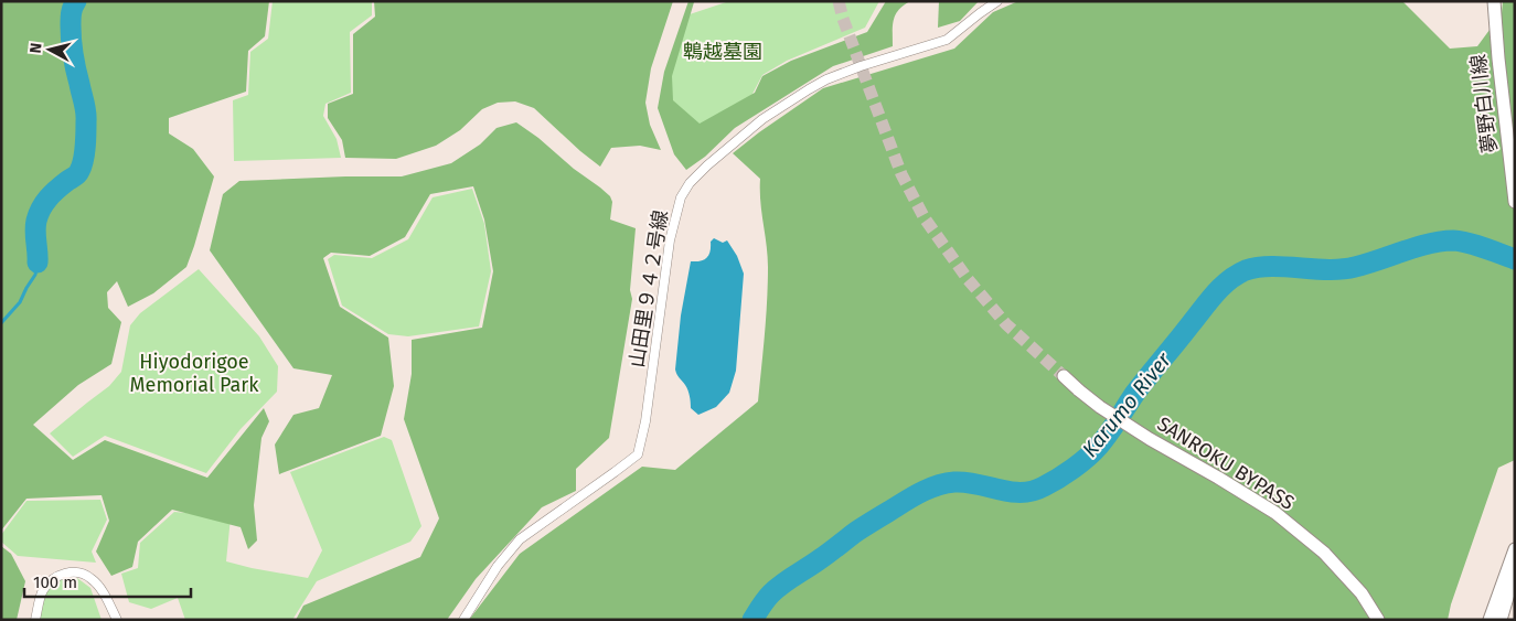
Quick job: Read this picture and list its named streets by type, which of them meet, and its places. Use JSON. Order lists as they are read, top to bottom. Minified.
{"streets":{"street":["夢野白川線","山田里９４２号線","SANROKU BYPASS"]},"water":["Karumo River"],"parks":["鵯越墓園","Hiyodorigoe Memorial Park"],"scale_bar":"100 m","north":"left"}
